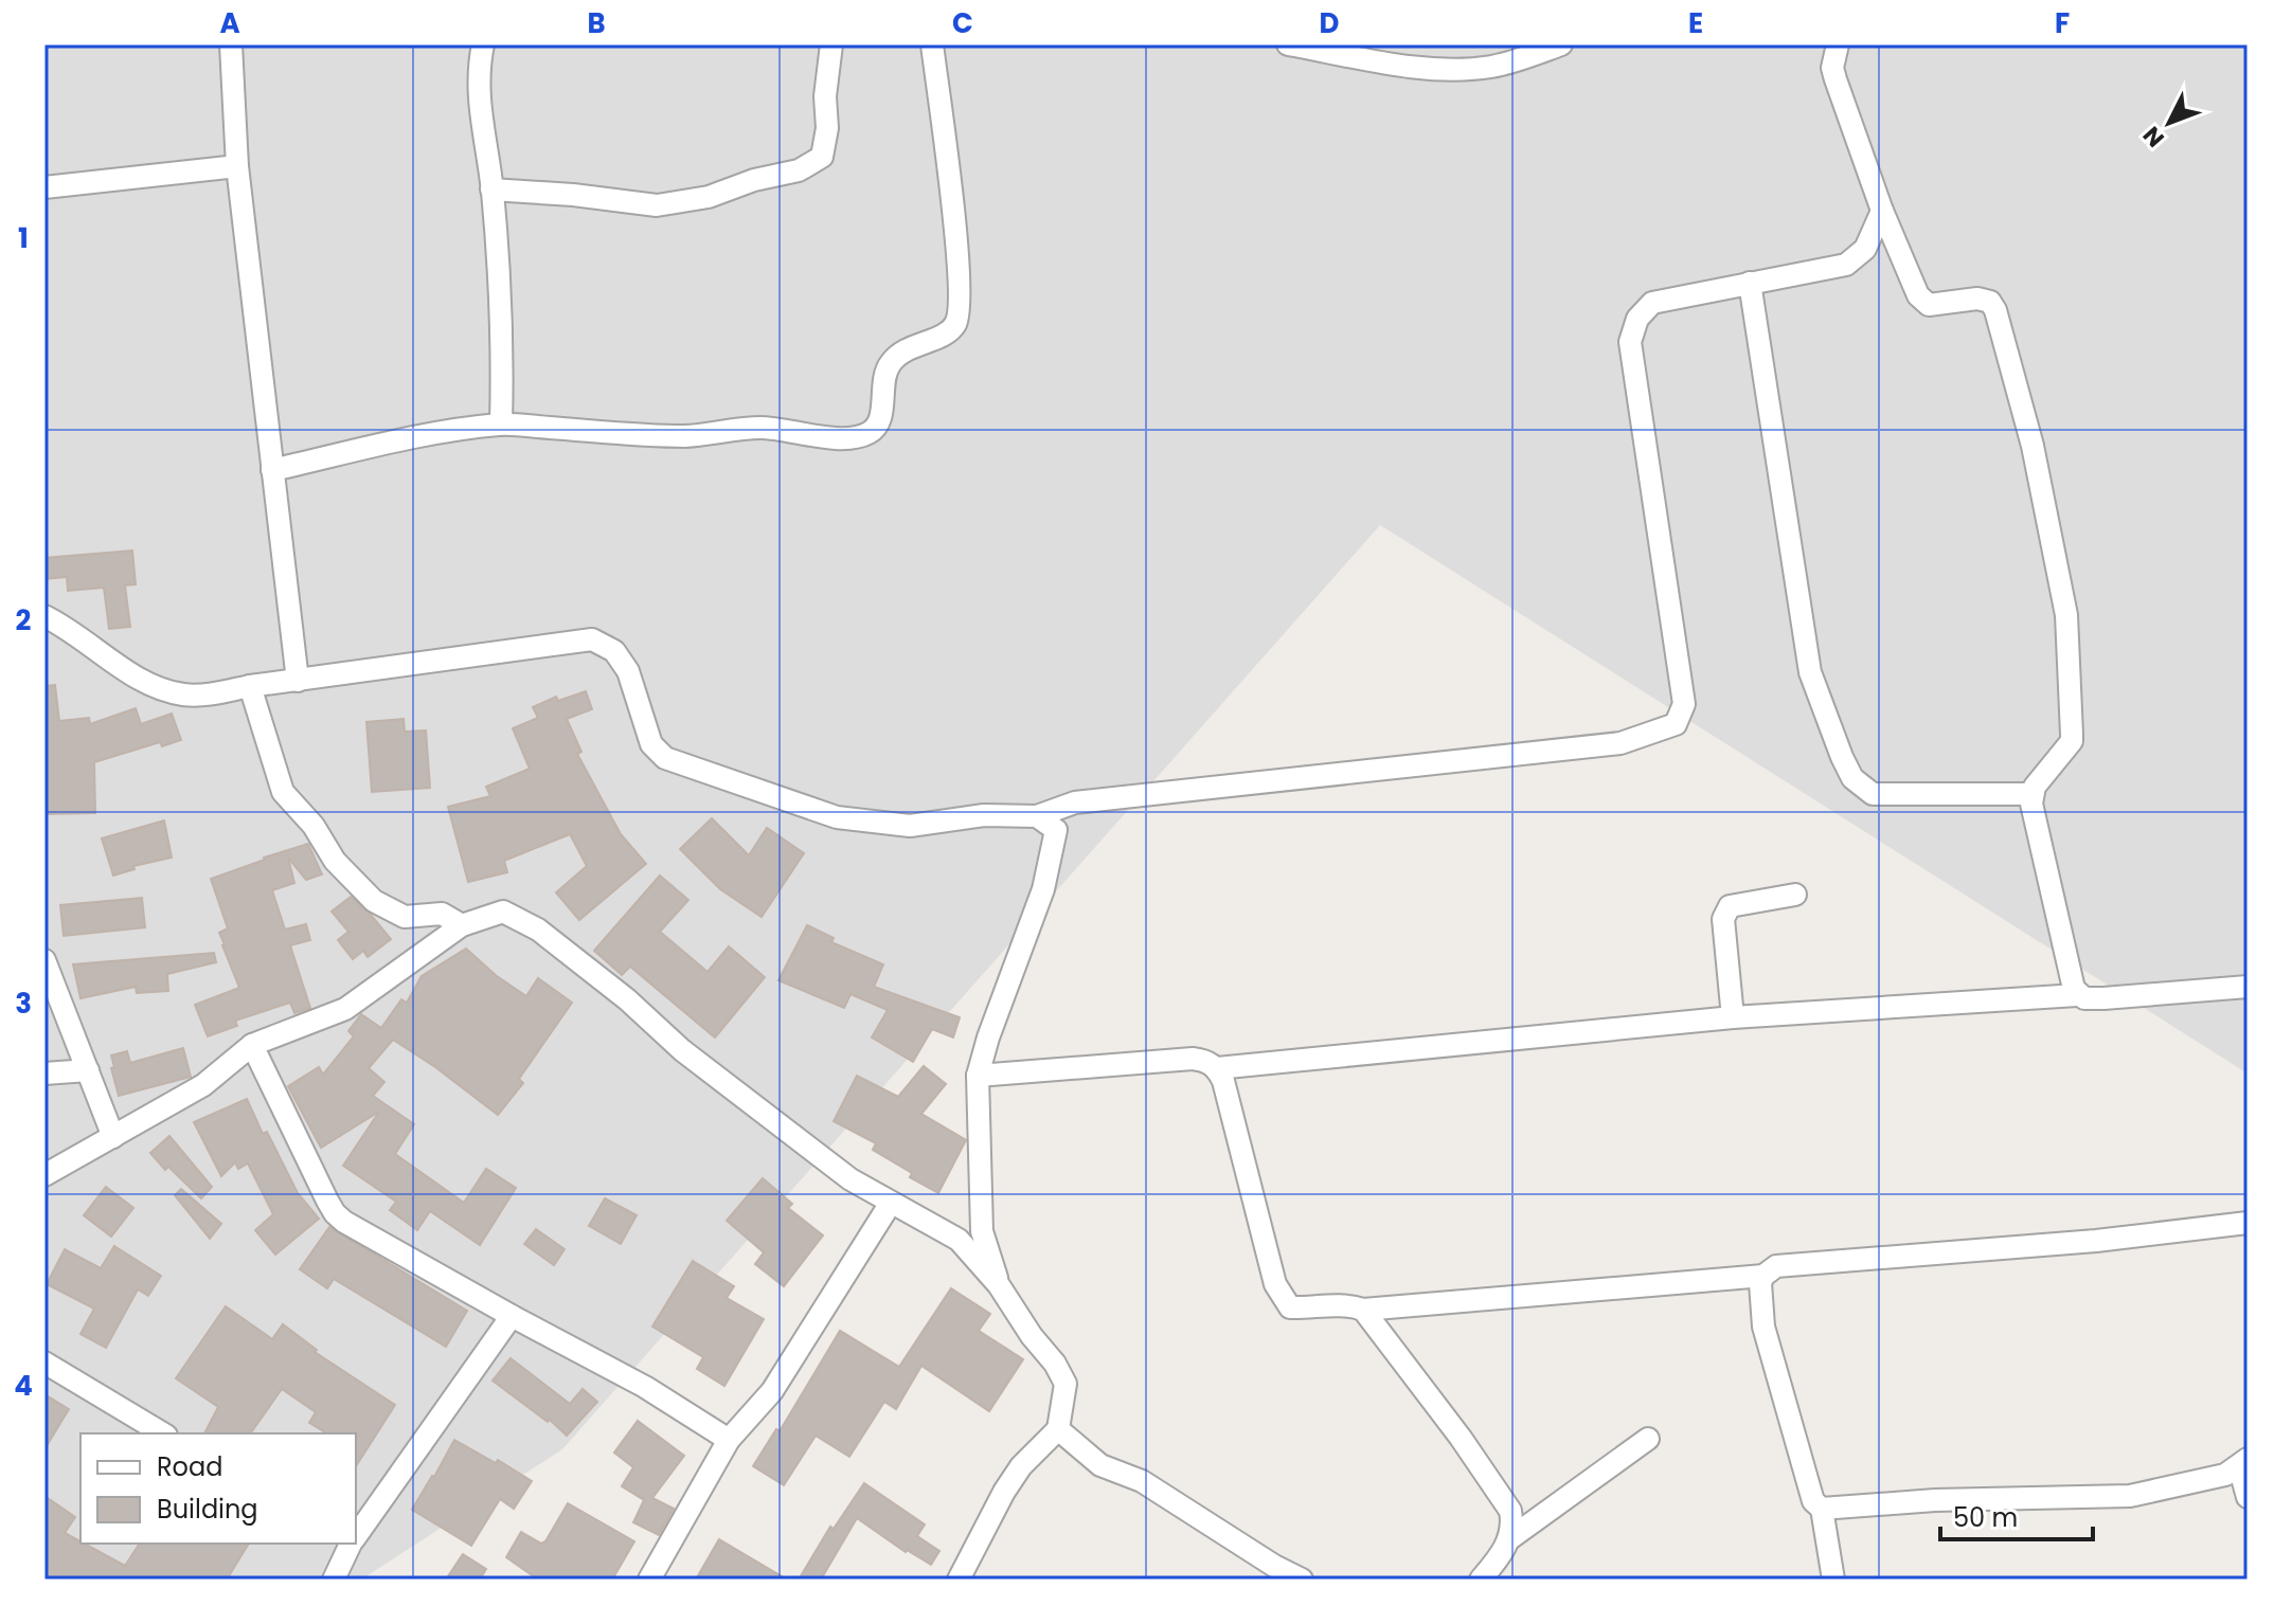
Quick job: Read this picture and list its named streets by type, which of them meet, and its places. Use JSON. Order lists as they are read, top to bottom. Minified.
{"legend":["Road","Building"],"scale_bar":"50 m","north":"bottom left","grid":{"columns":["A","B","C","D","E","F"],"rows":["1","2","3","4"]}}
